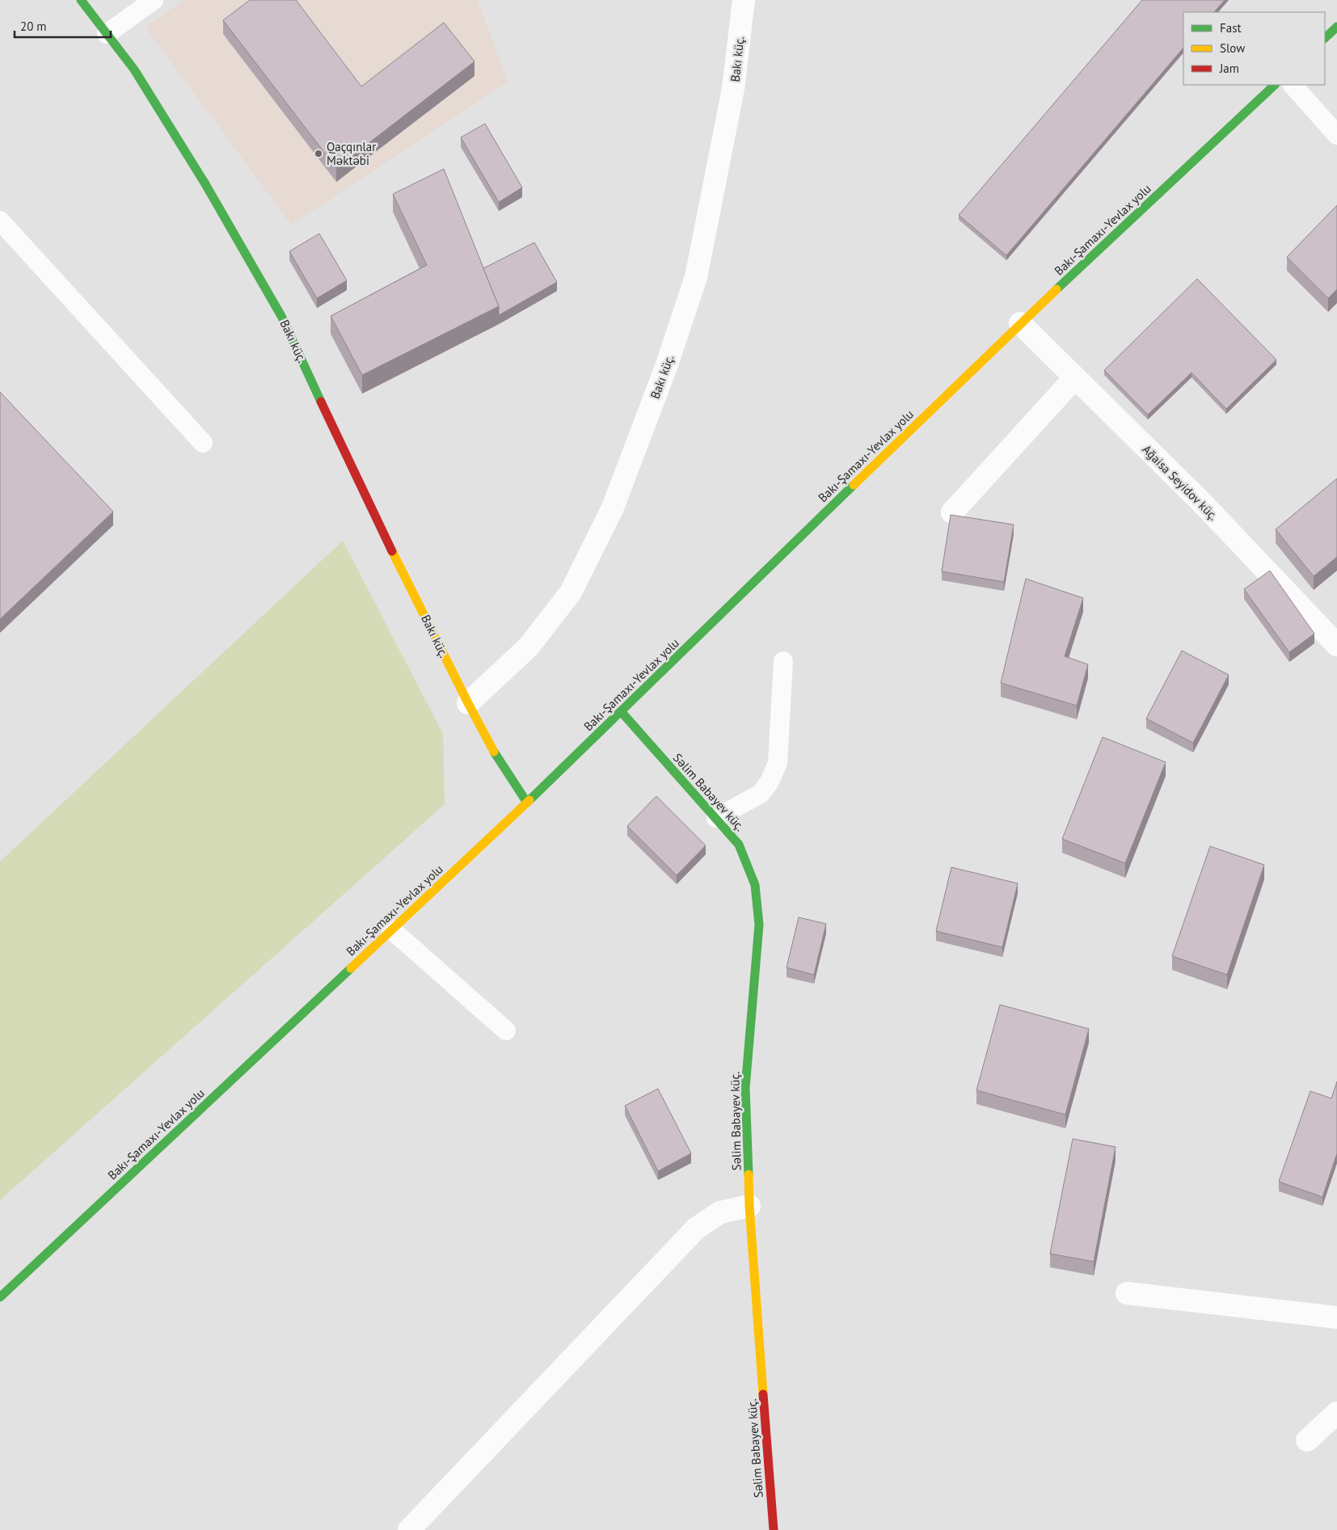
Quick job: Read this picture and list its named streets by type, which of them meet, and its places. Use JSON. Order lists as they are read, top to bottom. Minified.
{"streets":{"main road":["Bakı küç.","Bakı-Şamaxı-Yevlax yolu","Səlim Babayev küç."],"street":["Ağaisa Seyidov küç."]},"crossings":[["Bakı küç.","Bakı-Şamaxı-Yevlax yolu"],["Bakı-Şamaxı-Yevlax yolu","Ağaisa Seyidov küç."],["Bakı-Şamaxı-Yevlax yolu","Səlim Babayev küç."]],"places":["Qaçqınlar Məktəbi"],"legend":["Fast","Slow","Jam"],"scale_bar":"20 m"}
